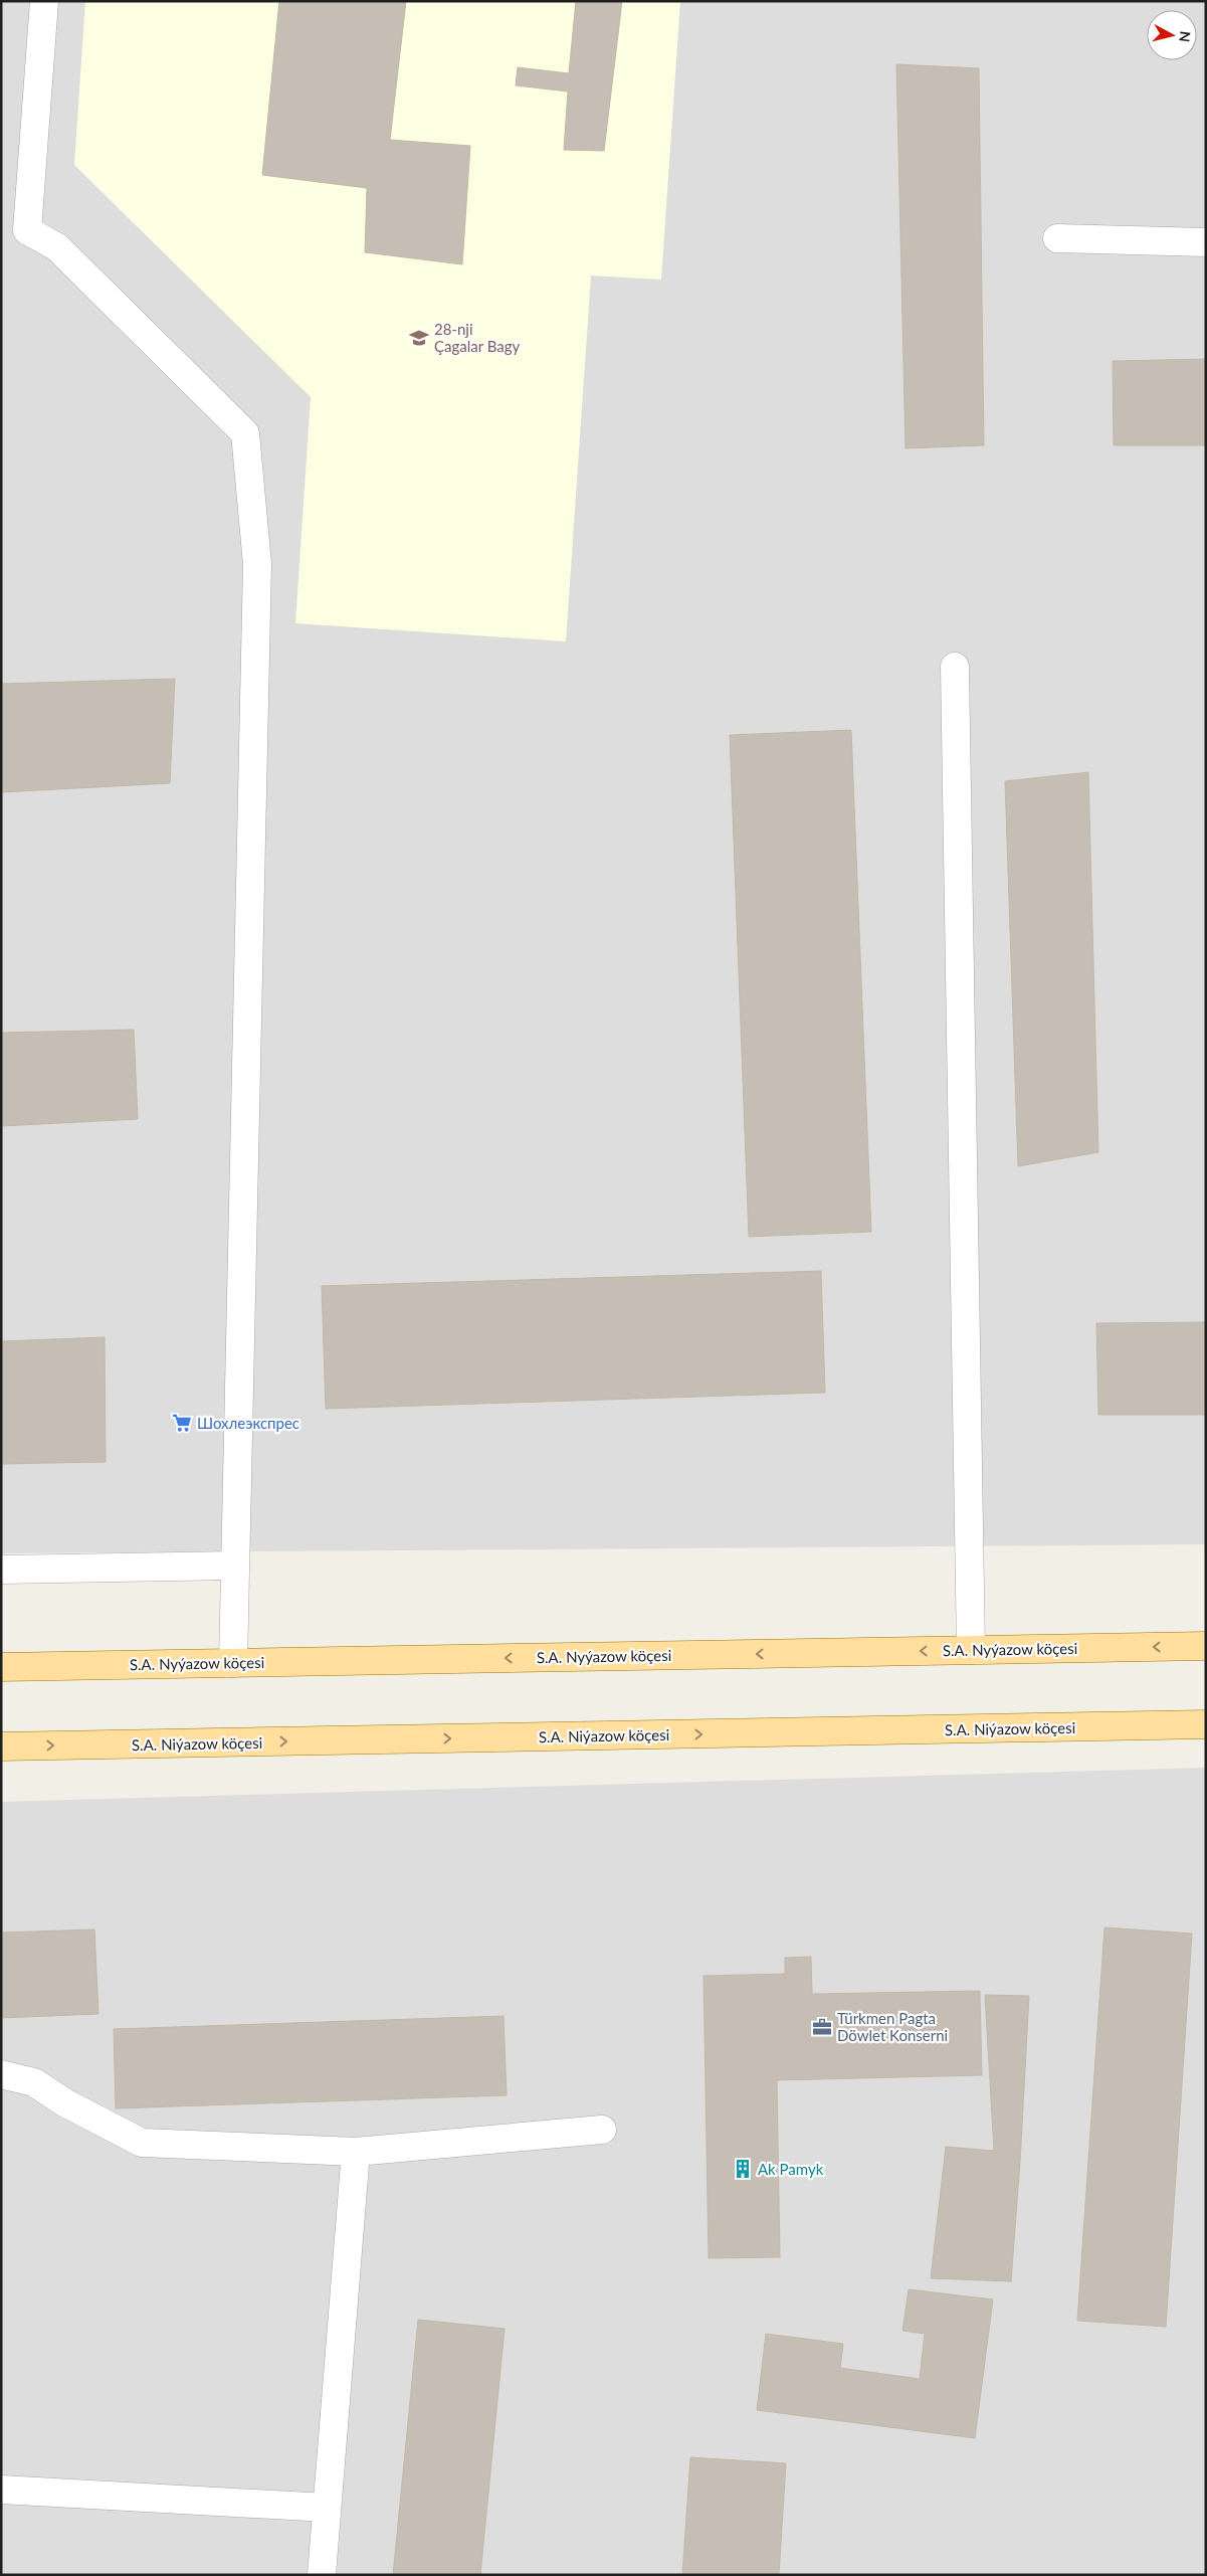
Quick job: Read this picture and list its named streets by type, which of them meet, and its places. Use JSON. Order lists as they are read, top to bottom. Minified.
{"streets":{"main road":["S.A. Nyýazow köçesi","S.A. Niýazow köçesi"]},"one_way":["S.A. Nyýazow köçesi","S.A. Niýazow köçesi"],"places":{"school or university":["28-nji Çagalar Bagy"],"supermarket":["Шохлеэкспрес"],"office":["Türkmen Pagta Döwlet Konserni"],"building":["Ak Pamyk"]},"north":"right"}
